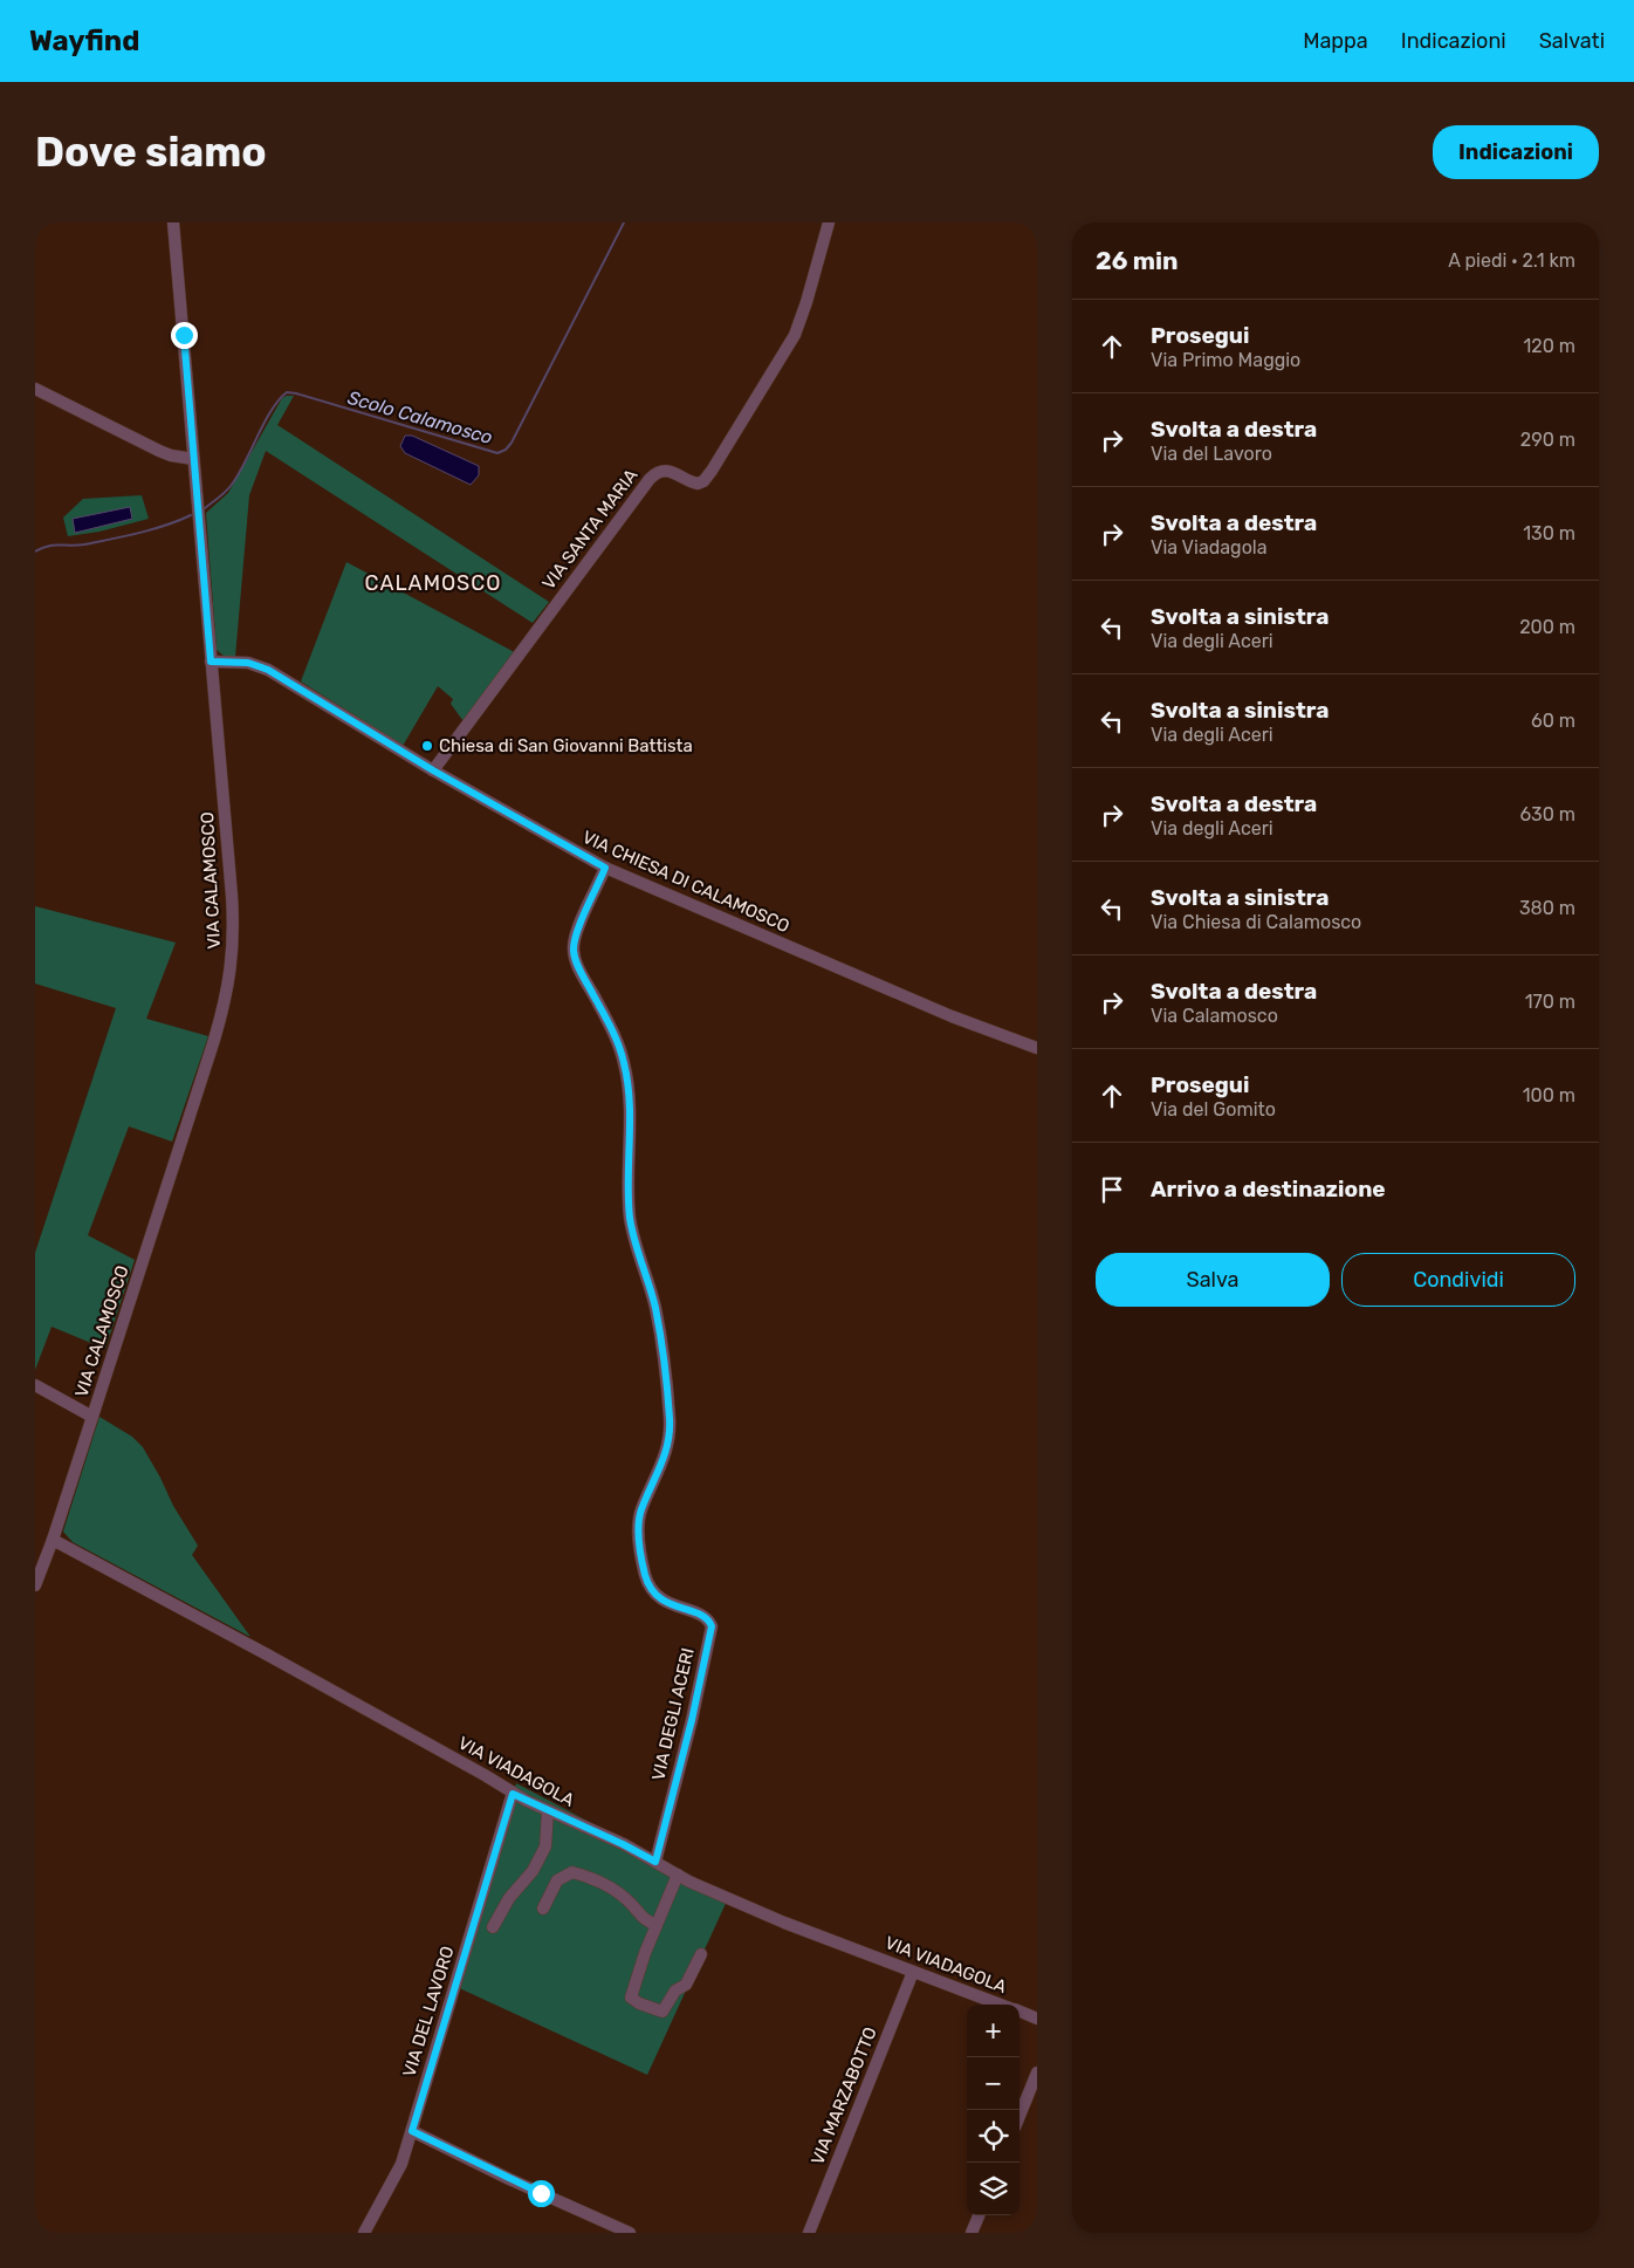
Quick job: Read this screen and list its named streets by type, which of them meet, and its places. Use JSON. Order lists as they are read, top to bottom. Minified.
{"streets":{"street":["VIA SANTA MARIA","VIA CALAMOSCO","VIA CHIESA DI CALAMOSCO","VIA DEGLI ACERI","VIA VIADAGOLA","VIA DEL LAVORO","VIA MARZABOTTO"]},"crossings":[["VIA SANTA MARIA","VIA CHIESA DI CALAMOSCO"],["VIA CALAMOSCO","VIA CHIESA DI CALAMOSCO"],["VIA CALAMOSCO","VIA VIADAGOLA"],["VIA CHIESA DI CALAMOSCO","VIA DEGLI ACERI"],["VIA DEGLI ACERI","VIA VIADAGOLA"],["VIA VIADAGOLA","VIA DEL LAVORO"],["VIA VIADAGOLA","VIA MARZABOTTO"]],"districts":["CALAMOSCO"],"water":["Scolo Calamosco"],"places":["Chiesa di San Giovanni Battista"],"page":{"header":"Wayfind","nav":["Mappa","Indicazioni","Salvati"],"buttons":["Indicazioni",["Salva","Condividi"]],"title":"Dove siamo","heading":["26 min","A piedi · 2.1 km"],"list":[["Prosegui","Via Primo Maggio","120 m"],["Svolta a destra","Via del Lavoro","290 m"],["Svolta a destra","Via Viadagola","130 m"],["Svolta a sinistra","Via degli Aceri","200 m"],["Svolta a sinistra","Via degli Aceri","60 m"],["Svolta a destra","Via degli Aceri","630 m"],["Svolta a sinistra","Via Chiesa di Calamosco","380 m"],["Svolta a destra","Via Calamosco","170 m"],["Prosegui","Via del Gomito","100 m"],"Arrivo a destinazione"],"map_buttons":["+","−"]}}
